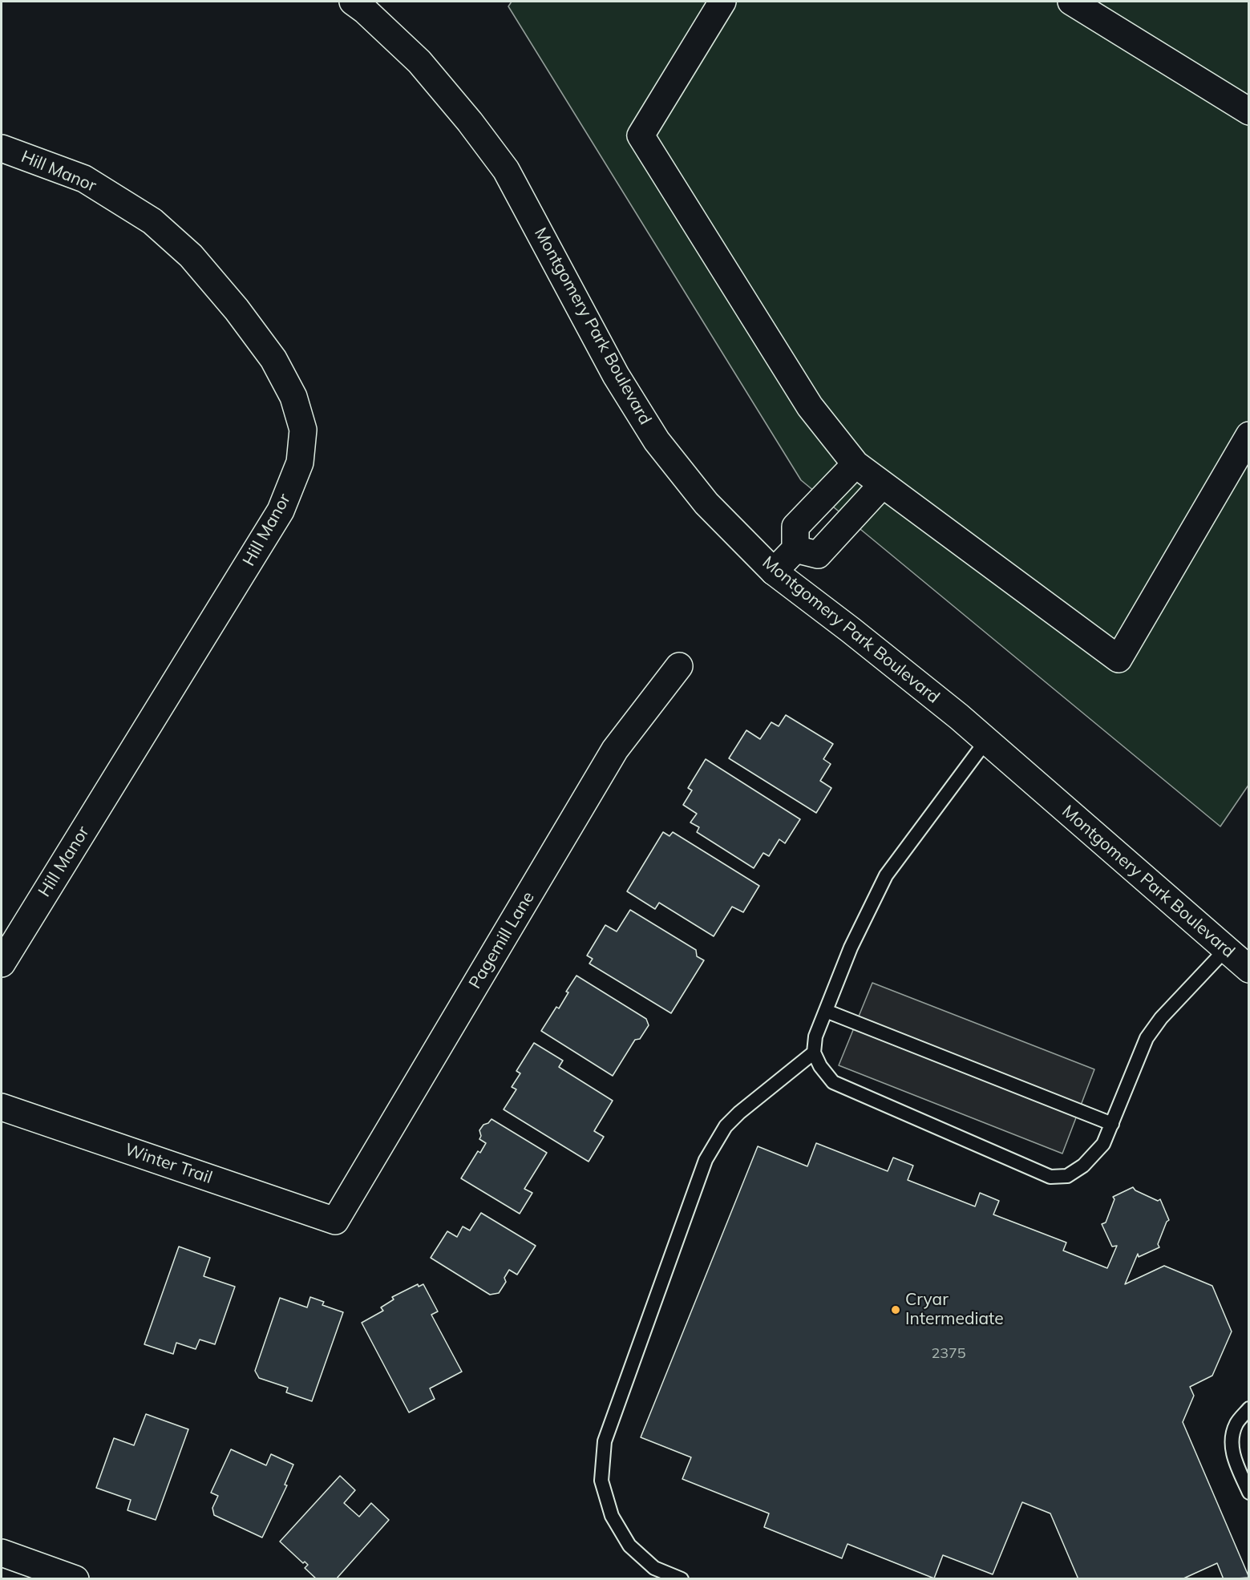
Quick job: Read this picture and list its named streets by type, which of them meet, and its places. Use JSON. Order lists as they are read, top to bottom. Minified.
{"streets":{"street":["Hill Manor","Montgomery Park Boulevard","Pagemill Lane","Winter Trail"]},"crossings":[["Pagemill Lane","Winter Trail"]],"places":["Cryar Intermediate"],"house_numbers":["2375"]}
